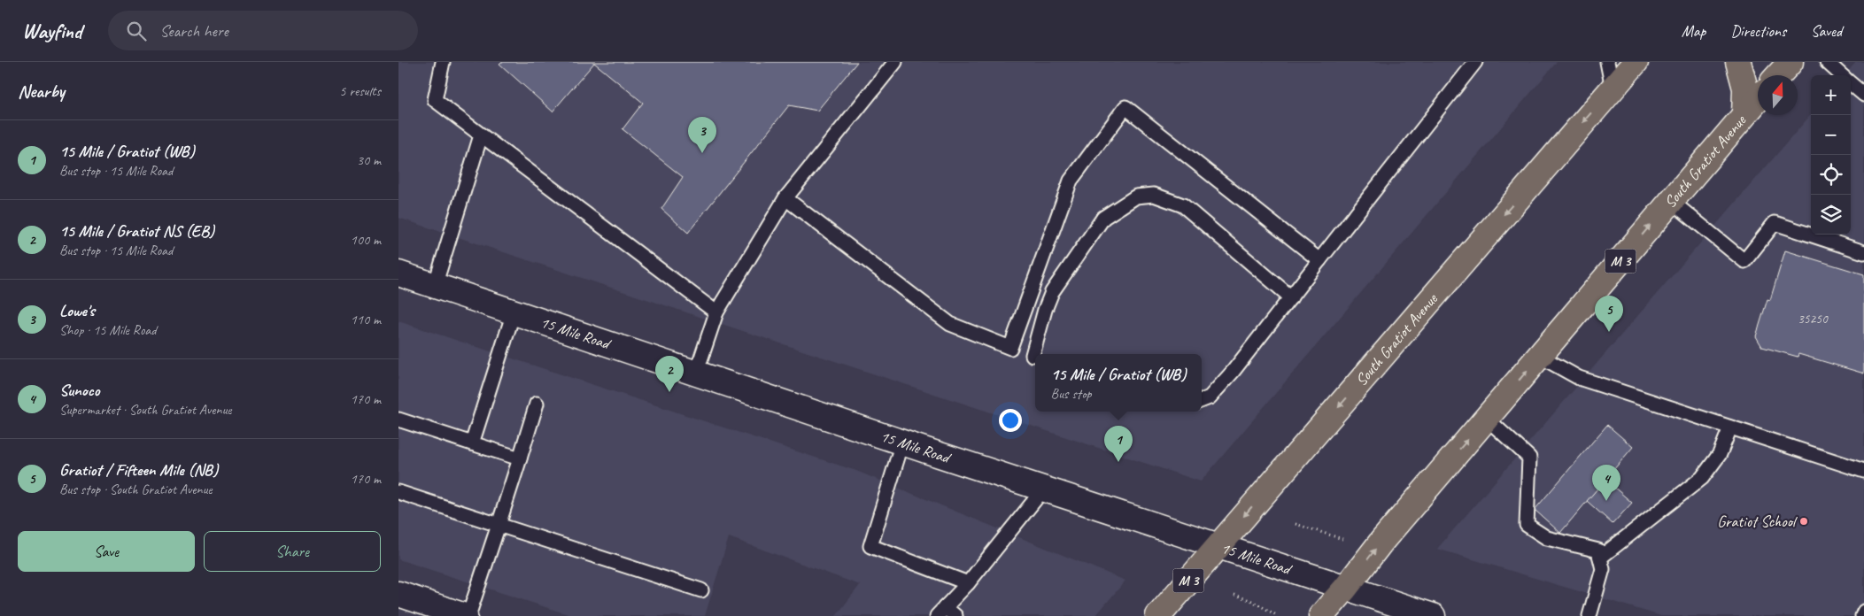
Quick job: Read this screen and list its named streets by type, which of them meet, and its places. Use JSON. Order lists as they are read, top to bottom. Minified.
{"streets":{"main road":["South Gratiot Avenue","M 3","15 Mile Road"]},"crossings":[["South Gratiot Avenue","15 Mile Road"]],"places":["Gratiot School"],"house_numbers":["35250"],"north":"top","page":{"header":"Wayfind","search":"Search here","nav":["Map","Directions","Saved"],"heading":["Nearby","5 results"],"map_buttons":["+","−"],"pins":["3","5","2","1","4"],"list":[{"mark":"1","name":"15 Mile / Gratiot (WB)","note":"Bus stop · 15 Mile Road","value":"30 m"},{"mark":"2","name":"15 Mile / Gratiot NS (EB)","note":"Bus stop · 15 Mile Road","value":"100 m"},{"mark":"3","name":"Lowe's","note":"Shop · 15 Mile Road","value":"110 m"},{"mark":"4","name":"Sunoco","note":"Supermarket · South Gratiot Avenue","value":"170 m"},{"mark":"5","name":"Gratiot / Fifteen Mile (NB)","note":"Bus stop · South Gratiot Avenue","value":"170 m"}],"popup":["15 Mile / Gratiot (WB)","Bus stop"],"buttons":["Save","Share"]}}
